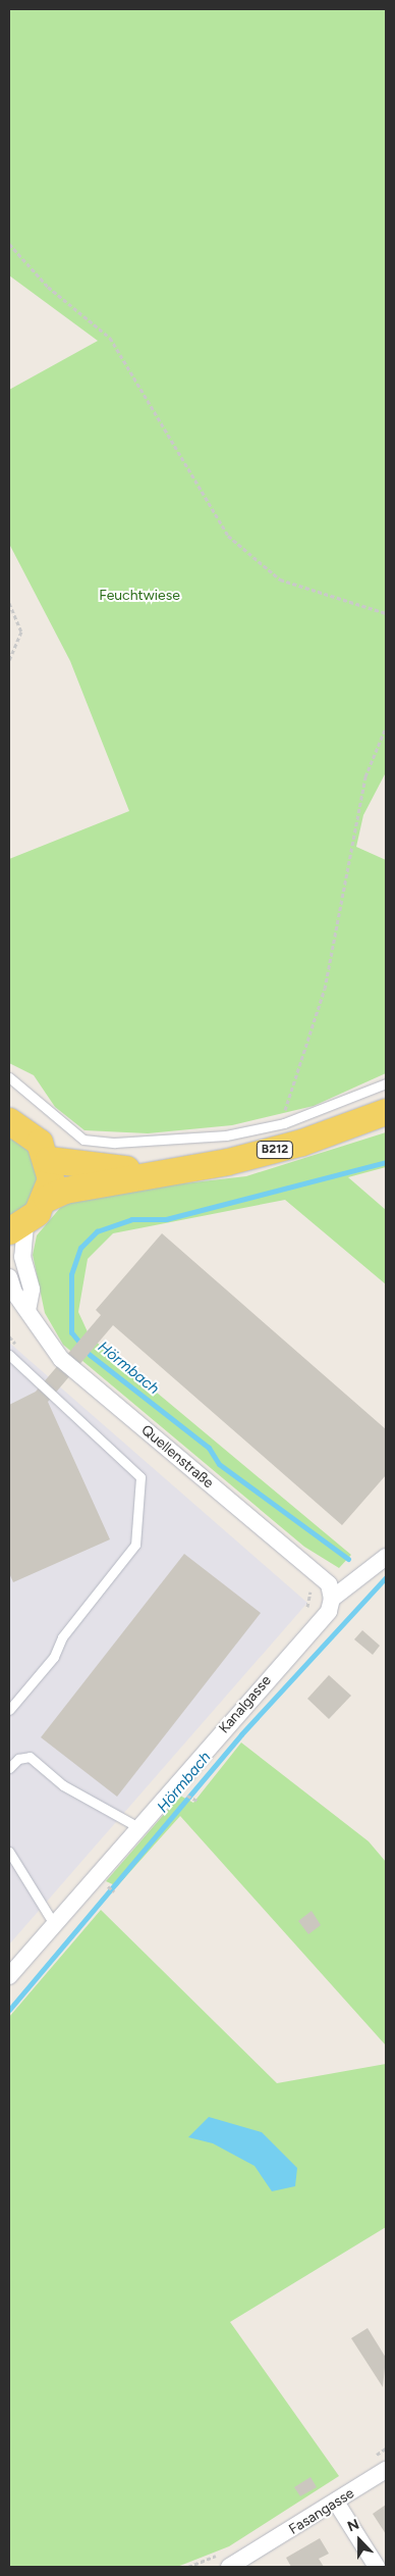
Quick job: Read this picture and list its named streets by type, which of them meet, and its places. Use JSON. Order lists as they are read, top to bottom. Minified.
{"streets":{"main road":["B212"],"street":["Quellenstraße","Kanalgasse","Fasangasse"]},"crossings":[["Quellenstraße","Kanalgasse"]],"water":["Hörmbach"],"parks":["Feuchtwiese"],"north":"top"}
